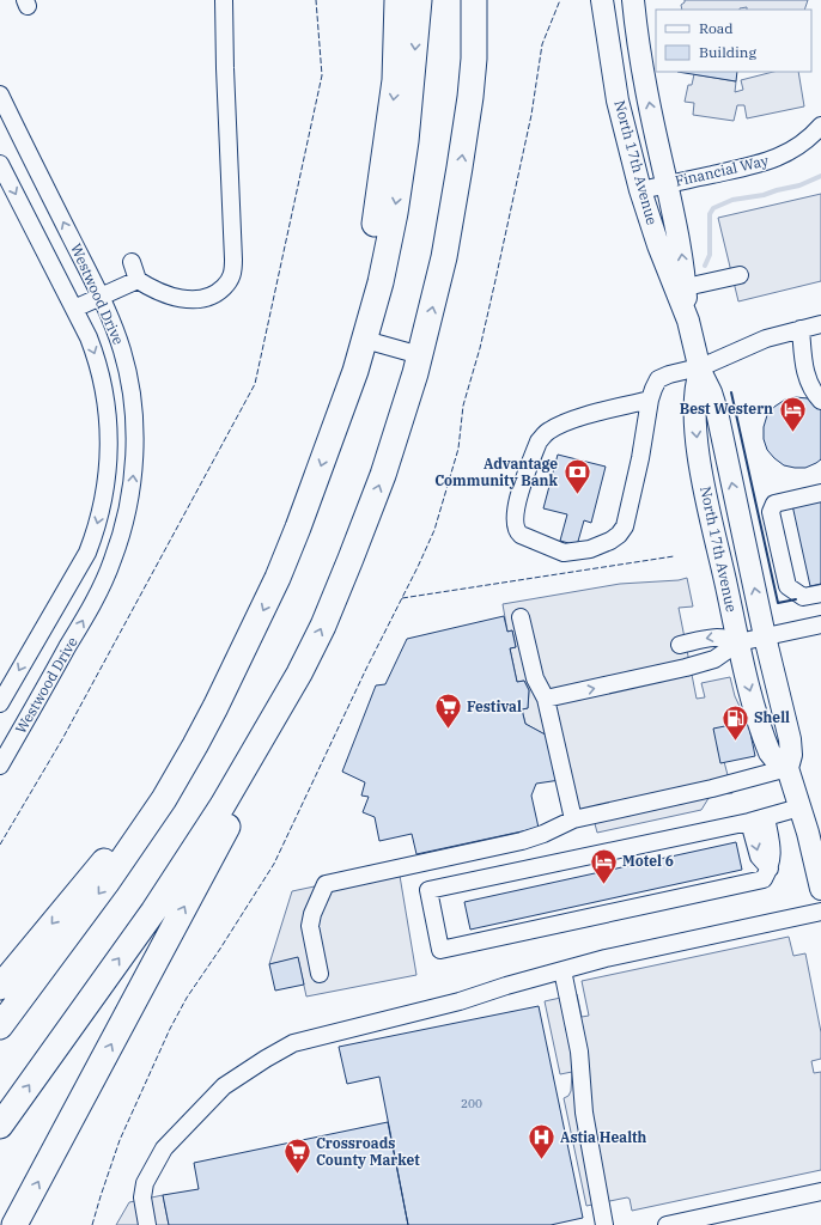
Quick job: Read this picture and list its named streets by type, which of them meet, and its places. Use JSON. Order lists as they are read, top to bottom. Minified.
{"streets":{"main road":["North 17th Avenue"],"street":["Financial Way","Westwood Drive"]},"crossings":[["North 17th Avenue","Financial Way"]],"places":{"hotel":["Best Western","Motel 6"],"bank":["Advantage Community Bank"],"supermarket":["Festival","Crossroads County Market"],"fuel station":["Shell"],"hospital":["Astia Health"]},"house_numbers":["200"],"legend":["Road","Building"]}
